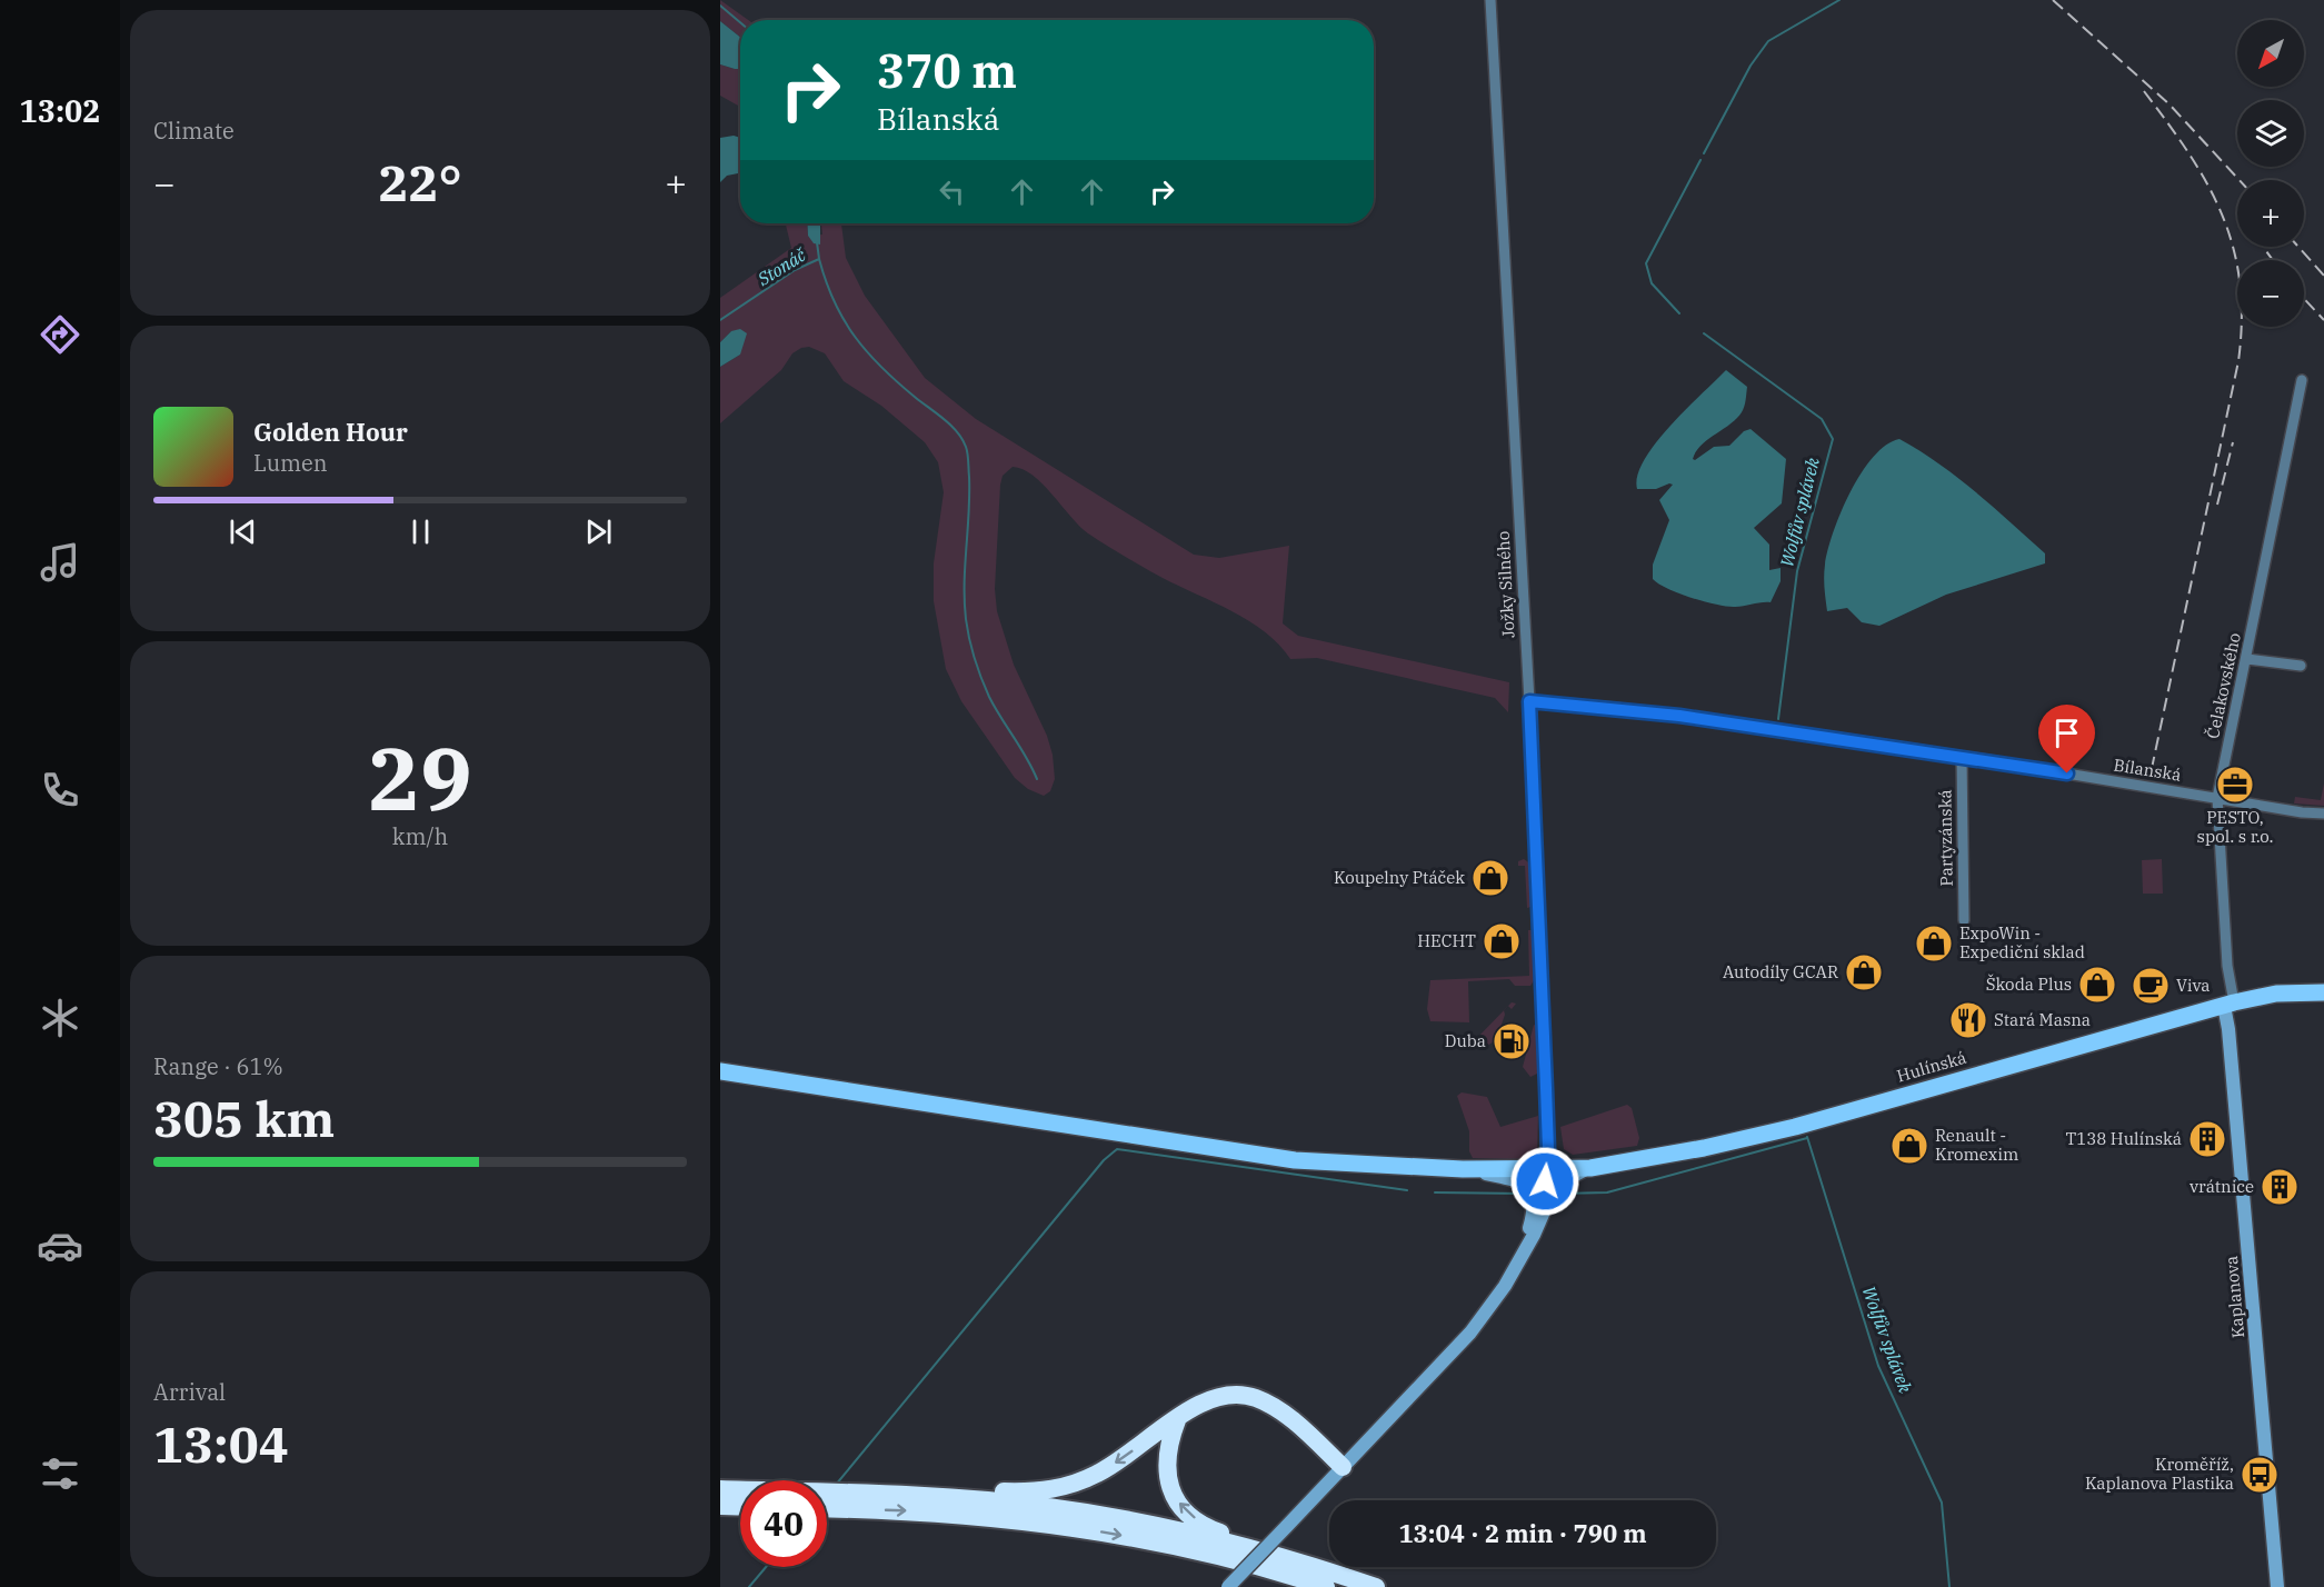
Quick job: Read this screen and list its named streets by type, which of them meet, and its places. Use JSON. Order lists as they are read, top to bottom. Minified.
{"streets":{"main road":["Hulínská"],"street":["Jožky Silného","Čelakovského","Bílanská","Partyzánská","Kaplanova"]},"crossings":[["Jožky Silného","Bílanská"],["Jožky Silného","Hulínská"],["Čelakovského","Bílanská"],["Čelakovského","Hulínská"],["Čelakovského","Kaplanova"],["Bílanská","Partyzánská"],["Hulínská","Kaplanova"]],"water":["Stonáč","Wolfův splávek"],"places":{"office":["PESTO, spol. s r.o."],"shop":["Koupelny Ptáček","HECHT","ExpoWin - Expediční sklad","Autodíly GCAR","Škoda Plus","Renault - Kromexim"],"cafe":["Viva"],"restaurant":["Stará Masna"],"fuel station":["Duba"],"building":["T138 Hulínská","vrátnice"],"bus stop":["Kroměříž, Kaplanova Plastika"]},"north":"bottom left","page":{"tabs":"13:02","tile":["Climate",["29","km/h"],["Range · 61%","305 km"],["Arrival","13:04"]],"map_buttons":["+","−"],"turn":["370 m","Bílanská"],"heat":["−","22°","+"],"song":["Golden Hour","Lumen"],"limit":"40","trip":"13:04 · 2 min · 790 m"}}
